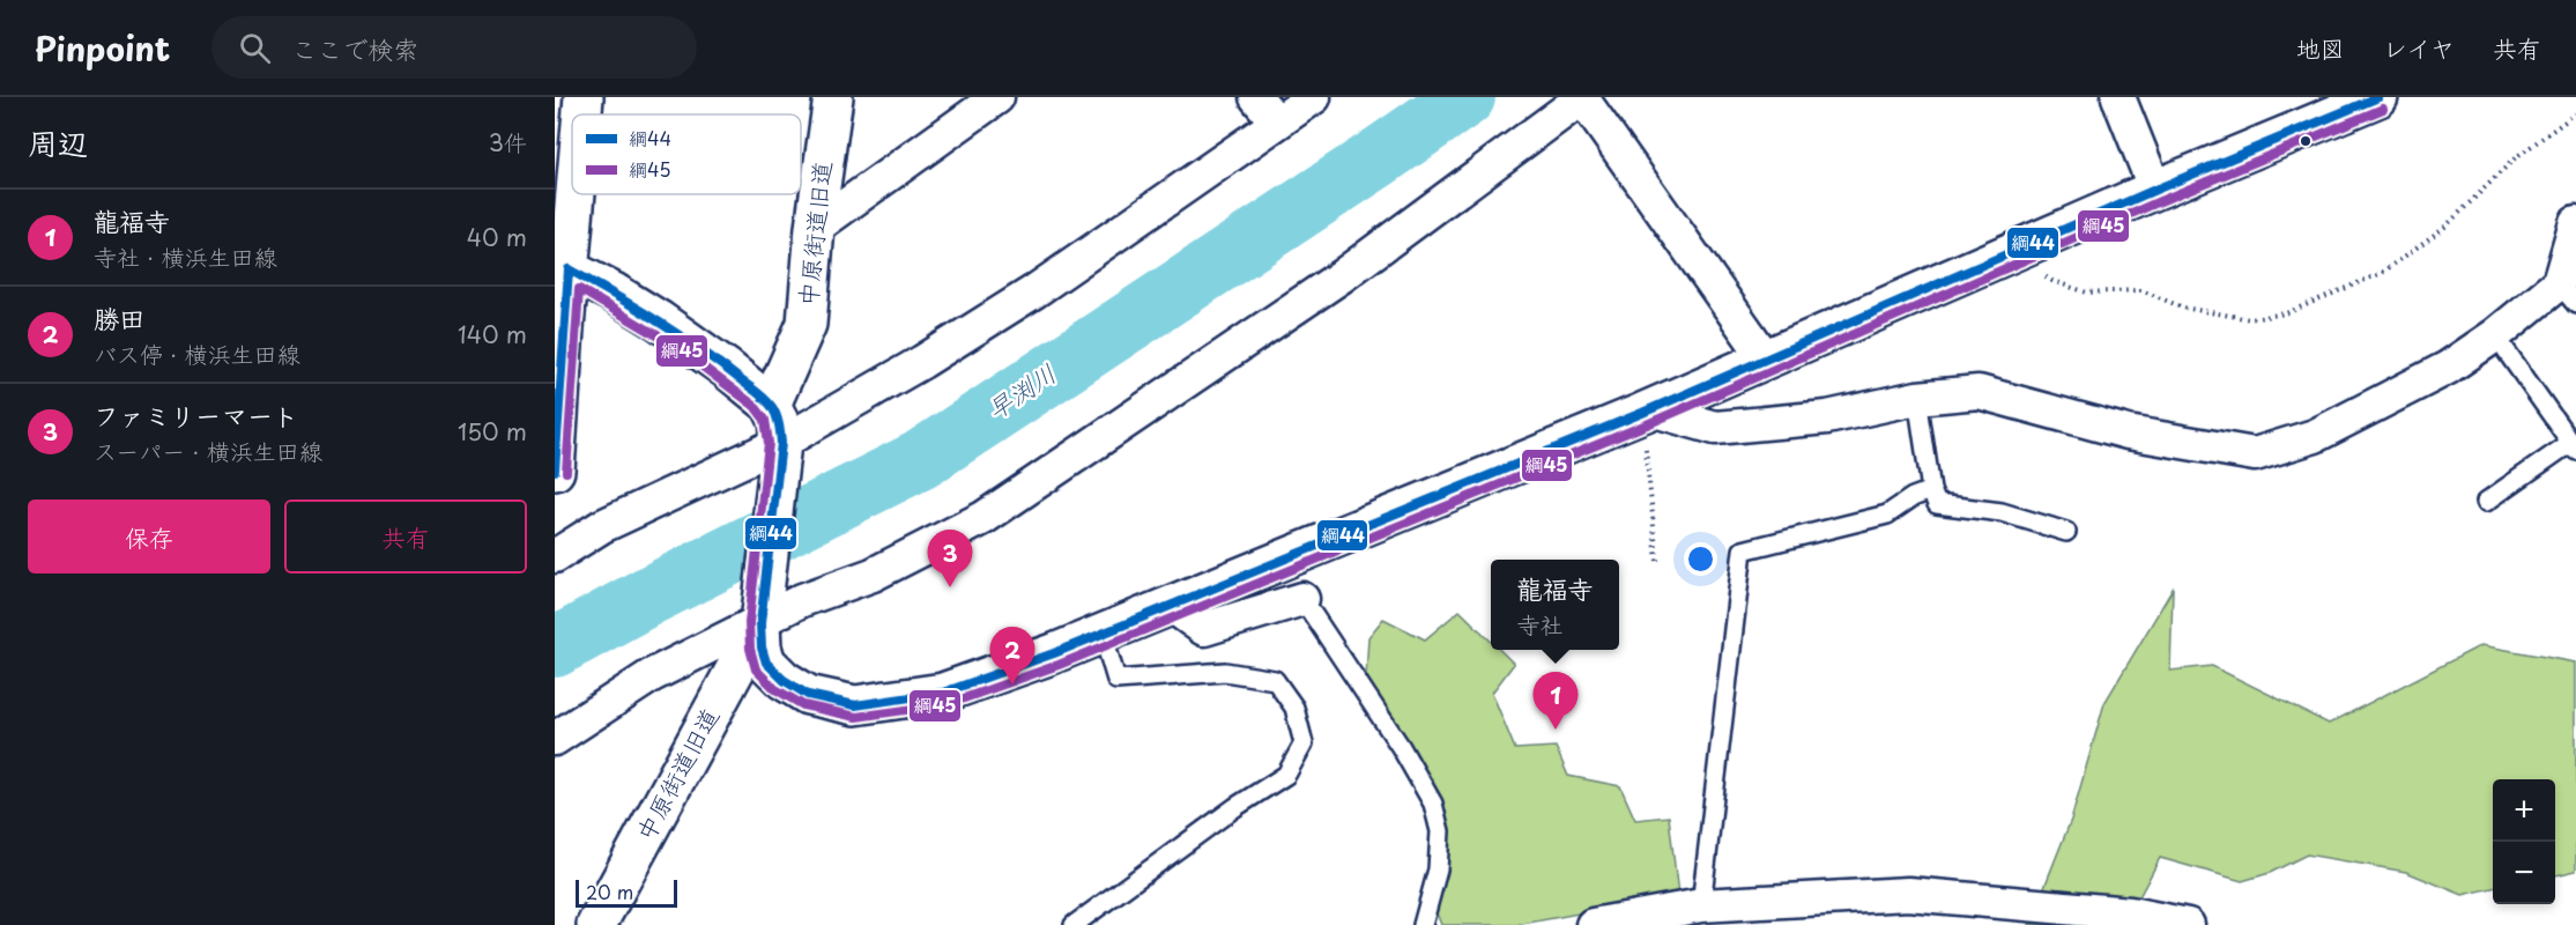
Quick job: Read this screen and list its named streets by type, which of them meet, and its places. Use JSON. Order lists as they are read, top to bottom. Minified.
{"streets":{"main road":["中原街道旧道"]},"water":["早渕川"],"lines":["transit line 綱44","transit line 綱45"],"legend":["綱44","綱45"],"scale_bar":"20 m","page":{"header":"Pinpoint","search":"ここで検索","nav":["地図","レイヤ","共有"],"heading":["周辺","3件"],"list":[{"mark":"1","name":"龍福寺","note":"寺社 · 横浜生田線","value":"40 m"},{"mark":"2","name":"勝田","note":"バス停 · 横浜生田線","value":"140 m"},{"mark":"3","name":"ファミリーマート","note":"スーパー · 横浜生田線","value":"150 m"}],"buttons":["保存","共有"],"pins":["3","2","1"],"popup":["龍福寺","寺社"],"map_buttons":["+","−"],"scale":"20 m"}}
